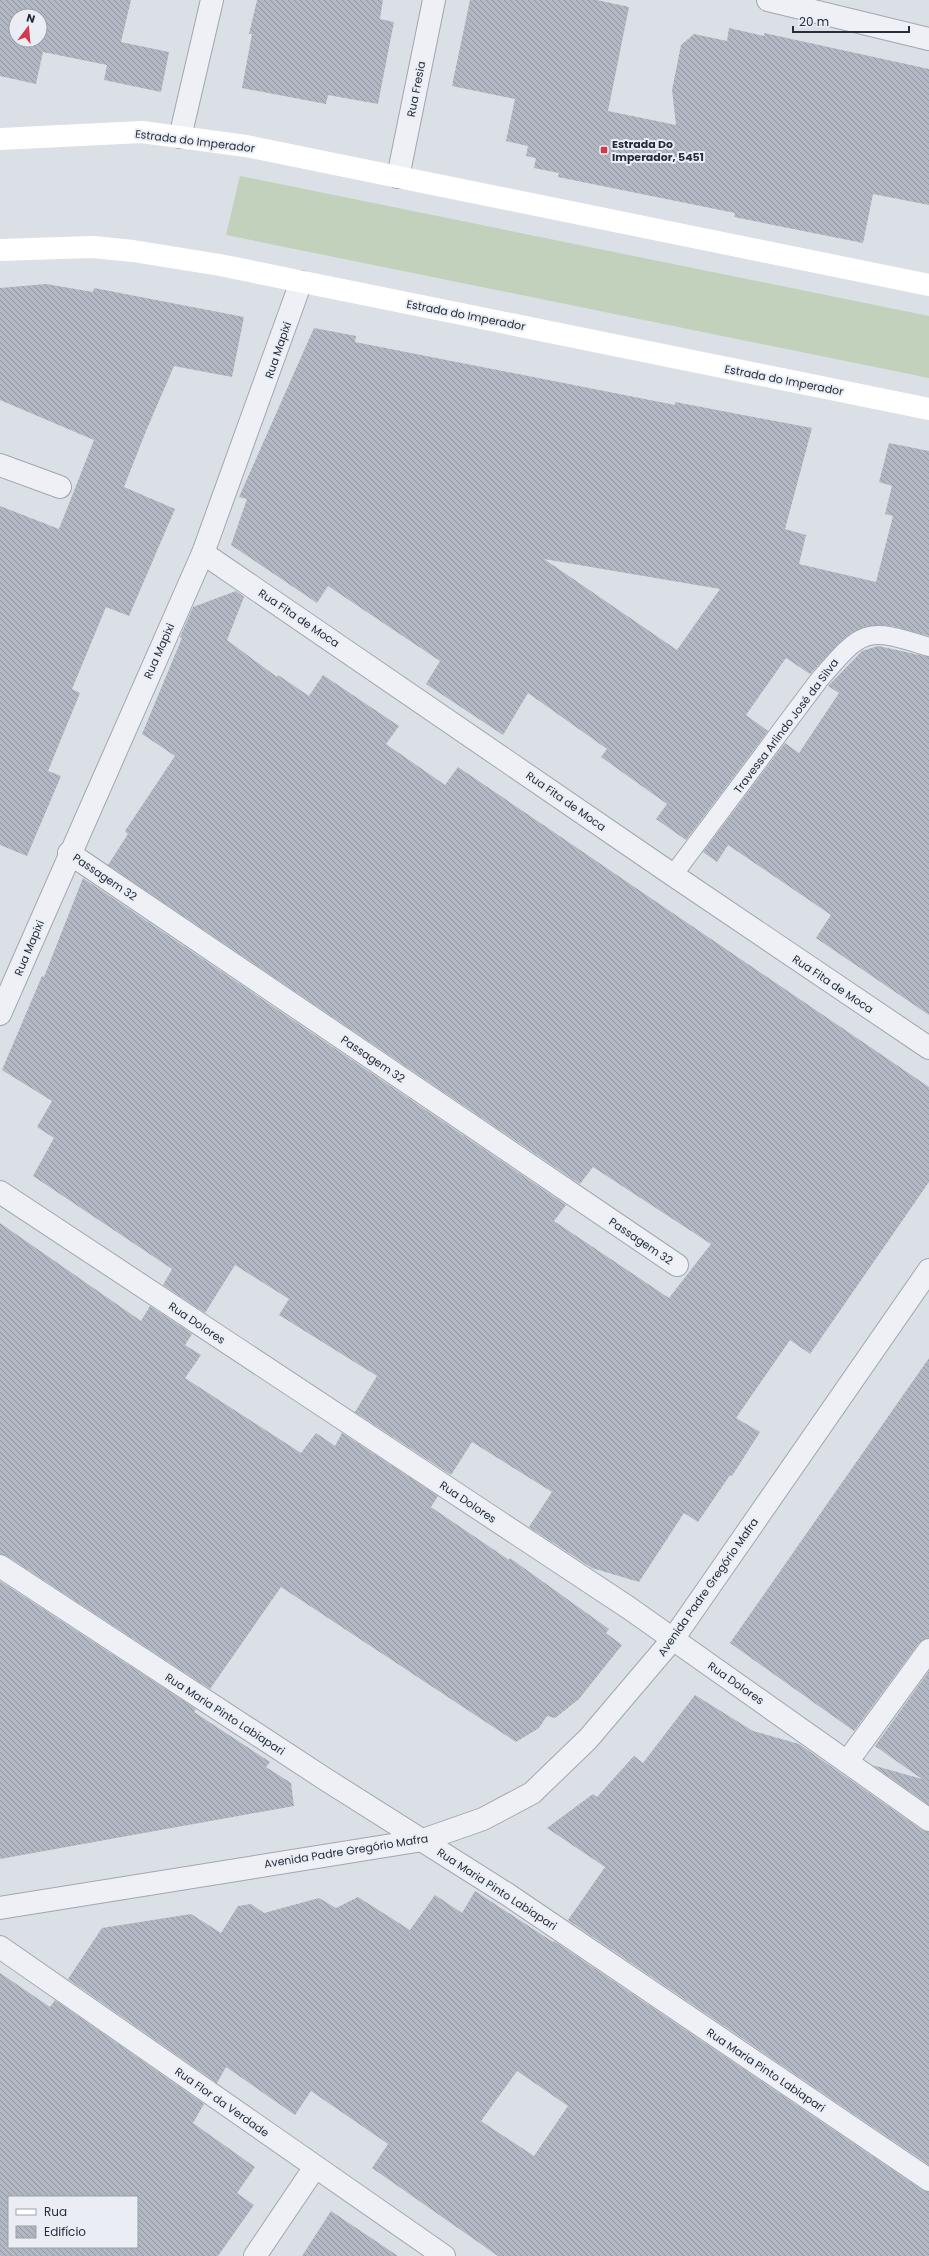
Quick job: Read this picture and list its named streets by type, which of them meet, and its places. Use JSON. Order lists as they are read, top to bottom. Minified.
{"streets":{"main road":["Estrada do Imperador"],"street":["Rua Fresia","Rua Mapixi","Rua Fita de Moca","Passagem 32","Rua Dolores","Avenida Padre Gregório Mafra","Rua Maria Pinto Labiapari","Rua Flor da Verdade"],"lane":["Travessa Arlindo José da Silva"]},"crossings":[["Rua Fresia","Estrada do Imperador"],["Estrada do Imperador","Rua Mapixi"],["Rua Mapixi","Rua Fita de Moca"],["Rua Mapixi","Passagem 32"],["Rua Fita de Moca","Travessa Arlindo José da Silva"],["Rua Dolores","Avenida Padre Gregório Mafra"],["Avenida Padre Gregório Mafra","Rua Maria Pinto Labiapari"]],"places":{"transit":["Estrada Do Imperador, 5451"]},"legend":["Rua","Edifício"],"scale_bar":"20 m","north":"top"}
